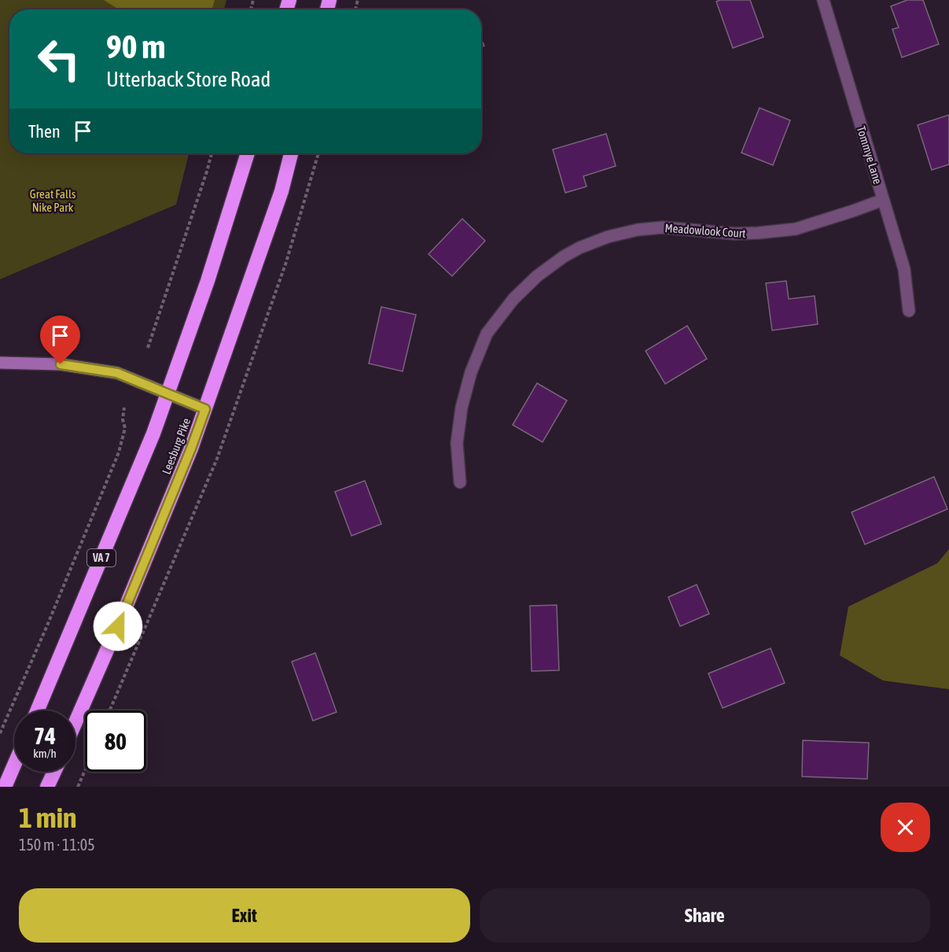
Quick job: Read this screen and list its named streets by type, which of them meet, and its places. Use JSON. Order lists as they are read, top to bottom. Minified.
{"streets":{"highway":["Leesburg Pike","VA 7"],"street":["Tommye Lane","Meadowlook Court"]},"crossings":[["Tommye Lane","Meadowlook Court"]],"parks":["Great Falls Nike Park"],"page":{"turn":["90 m","Utterback Store Road"],"then":"Then","speed":"74 km/h","limit":"80","heading":["1 min","150 m · 11:05"],"buttons":["Exit","Share"]}}
